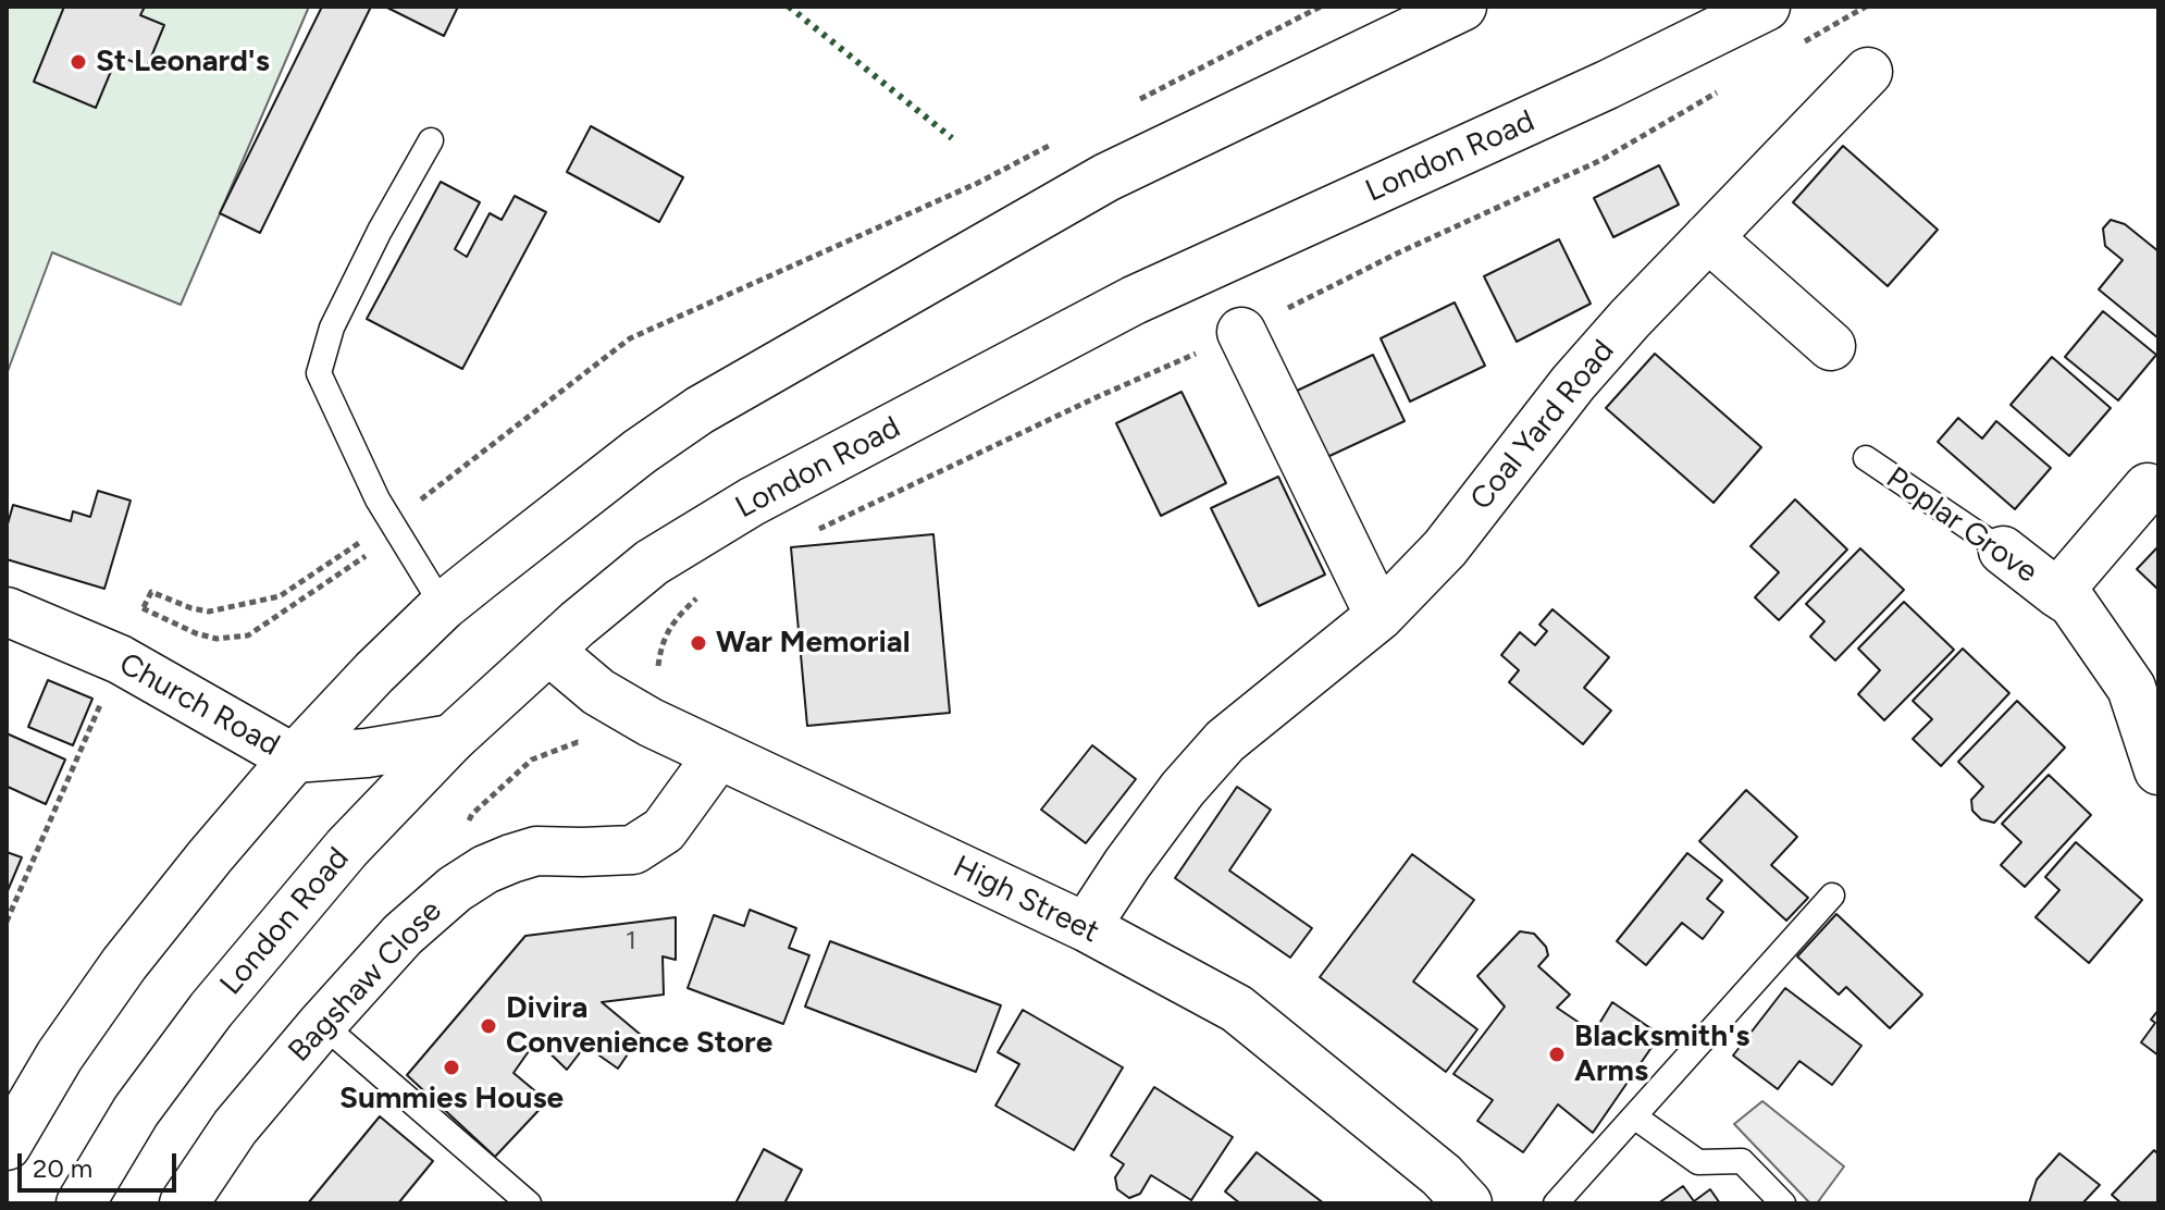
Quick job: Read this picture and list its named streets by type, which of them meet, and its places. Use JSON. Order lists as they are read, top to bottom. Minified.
{"streets":{"main road":["London Road","Coal Yard Road","Poplar Grove","Church Road","High Street","Bagshaw Close"]},"crossings":[["London Road","Church Road"],["London Road","High Street"],["Coal Yard Road","High Street"],["High Street","Bagshaw Close"]],"places":["St Leonard's","War Memorial","Divira Convenience Store","Blacksmith's Arms","Summies House"],"house_numbers":["1"],"scale_bar":"20 m"}
